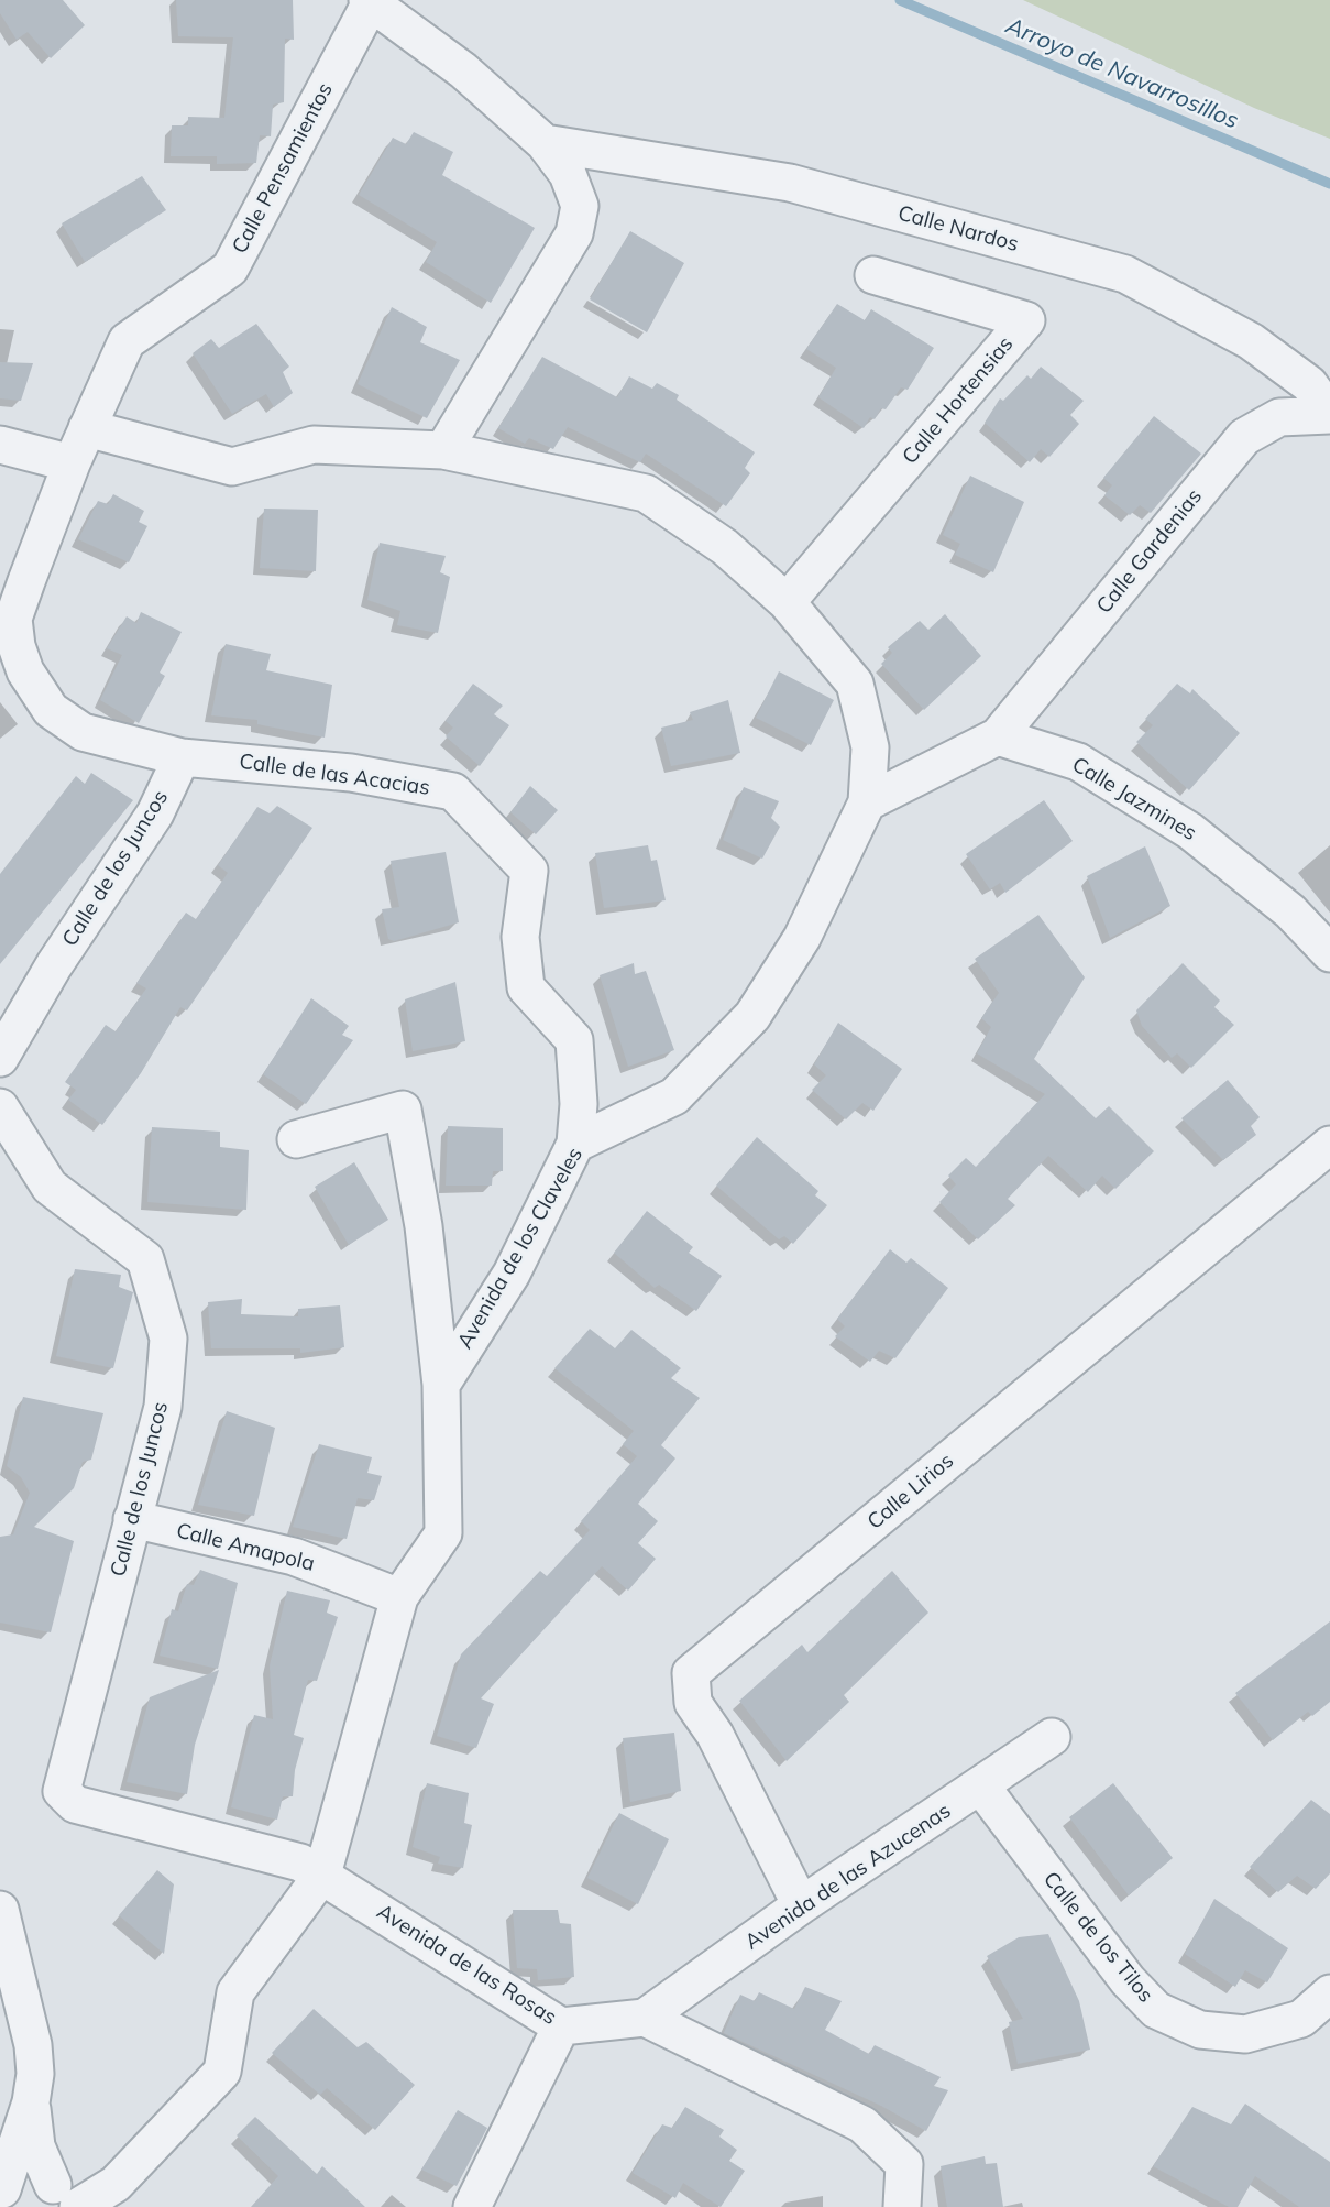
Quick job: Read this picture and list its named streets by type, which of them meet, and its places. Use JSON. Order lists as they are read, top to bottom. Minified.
{"streets":{"street":["Calle Pensamientos","Calle Nardos","Calle Hortensias","Calle Gardenias","Calle de las Acacias","Calle Jazmines","Calle de los Juncos","Avenida de los Claveles","Calle Lirios","Calle Amapola","Avenida de las Azucenas","Calle de los Tilos","Avenida de las Rosas"]},"crossings":[["Calle Pensamientos","Avenida de los Claveles"],["Calle Nardos","Calle Gardenias"],["Calle Hortensias","Avenida de los Claveles"],["Calle Gardenias","Calle Jazmines"],["Calle de las Acacias","Calle de los Juncos"],["Calle de las Acacias","Avenida de los Claveles"],["Calle de los Juncos","Calle Amapola"],["Calle de los Juncos","Avenida de las Rosas"],["Calle Lirios","Avenida de las Azucenas"],["Avenida de las Azucenas","Calle de los Tilos"],["Avenida de las Azucenas","Avenida de las Rosas"]],"water":["Arroyo de Navarrosillos"]}
